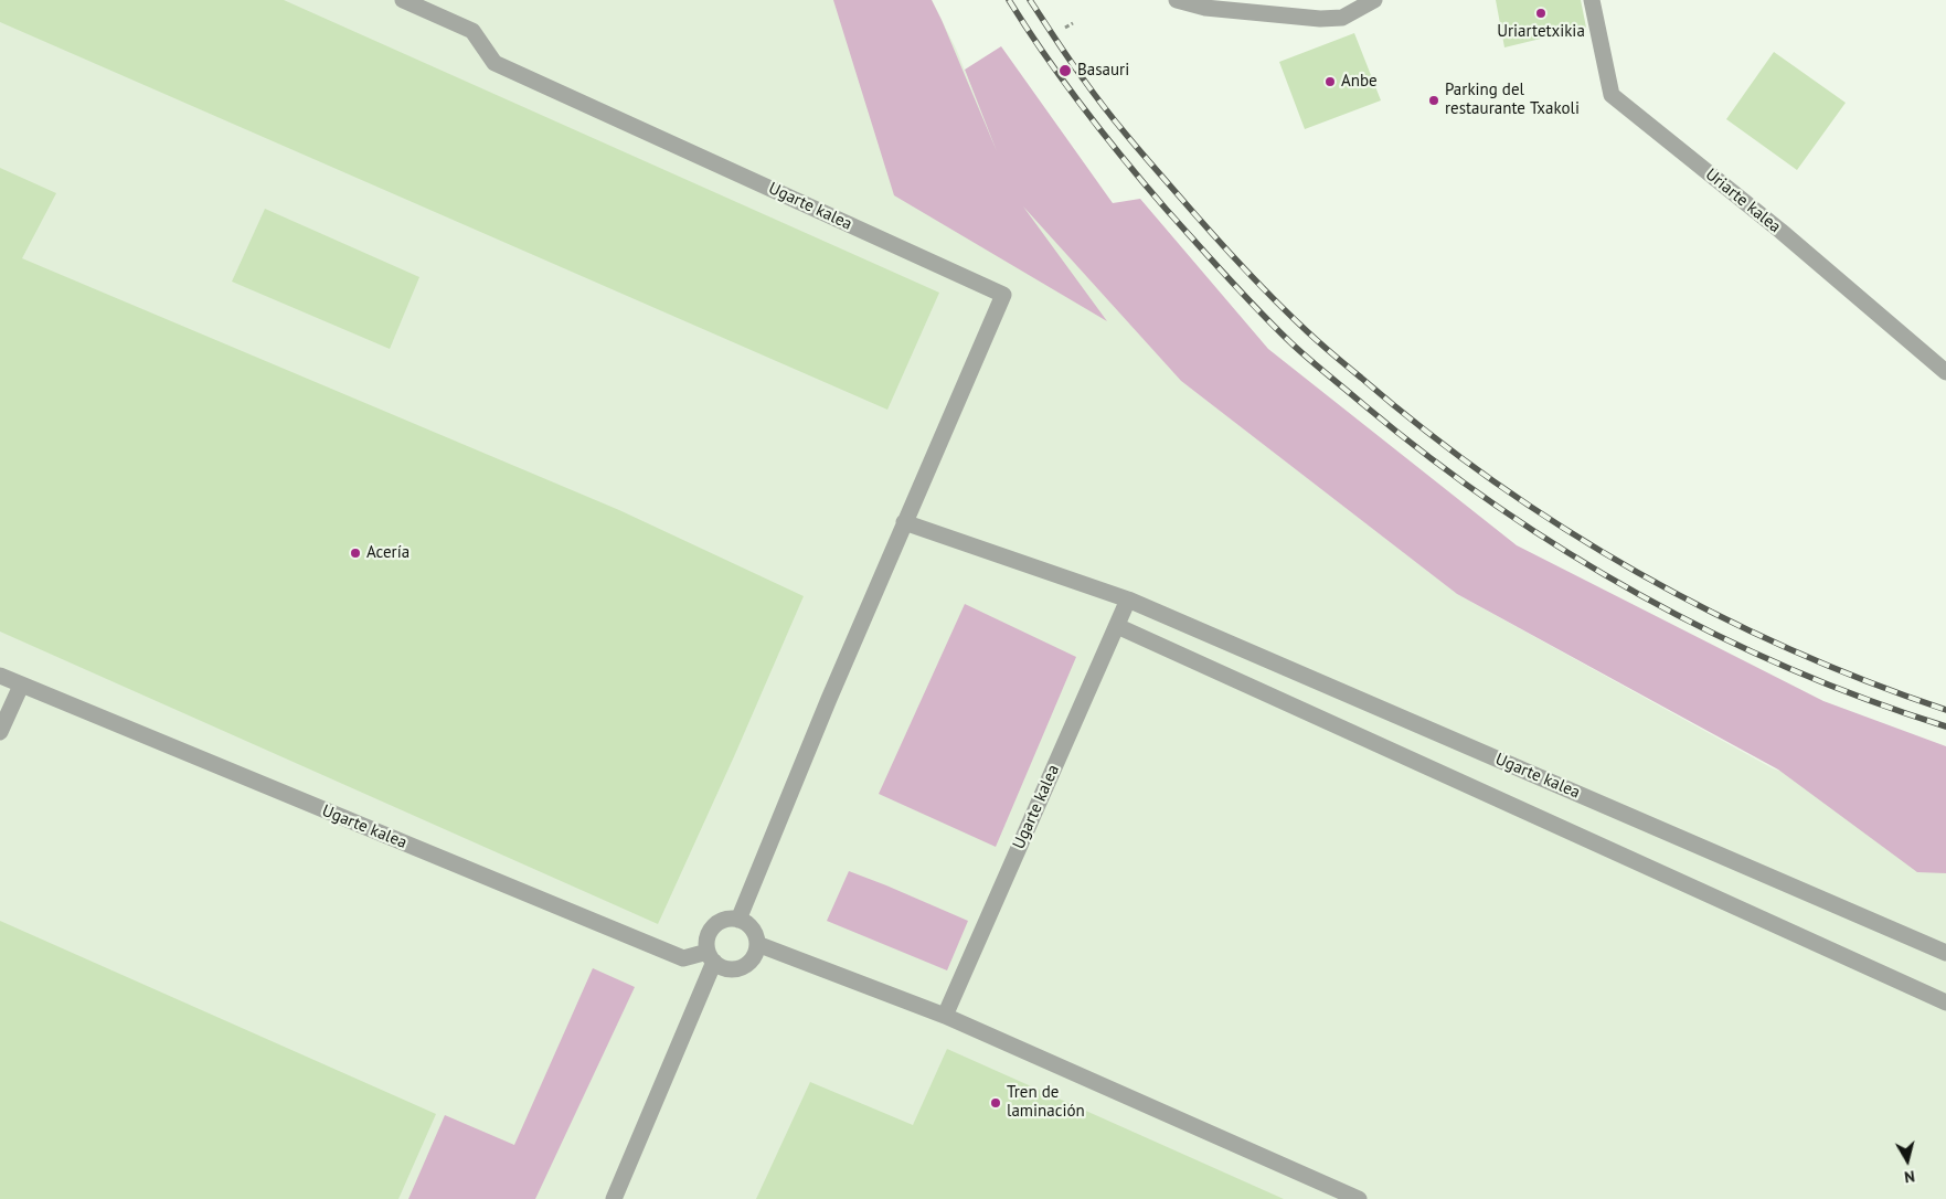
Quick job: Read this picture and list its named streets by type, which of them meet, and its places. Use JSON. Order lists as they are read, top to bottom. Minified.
{"streets":{"street":["Uriarte kalea","Ugarte kalea"]},"places":["Uriartetxikia","Basauri","Anbe","Parking del restaurante Txakoli","Acería","Tren de laminación"],"north":"bottom"}
